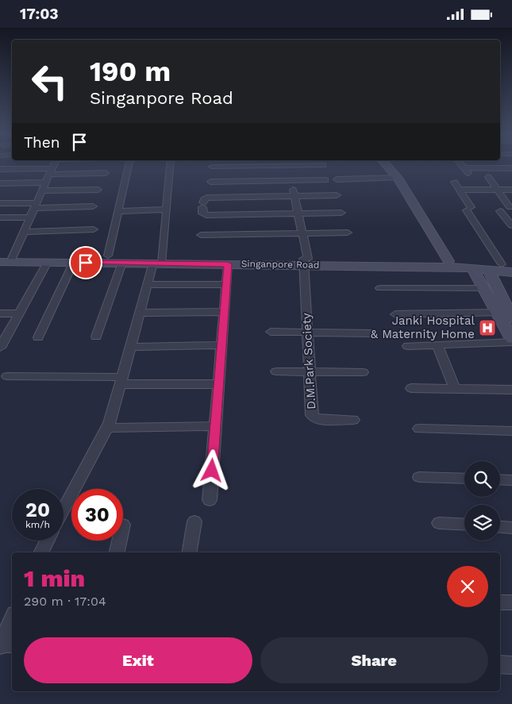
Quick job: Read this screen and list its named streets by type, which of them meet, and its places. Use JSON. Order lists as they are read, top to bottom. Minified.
{"streets":{"main road":["Singanpore Road"],"street":["D.M.Park Society"]},"crossings":[["Singanpore Road","D.M.Park Society"]],"places":{"hospital":["Janki Hospital & Maternity Home"]},"page":{"status":"17:03","turn":["190 m","Singanpore Road"],"then":"Then","speed":"20 km/h","limit":"30","heading":["1 min","290 m · 17:04"],"buttons":["Exit","Share"]}}
